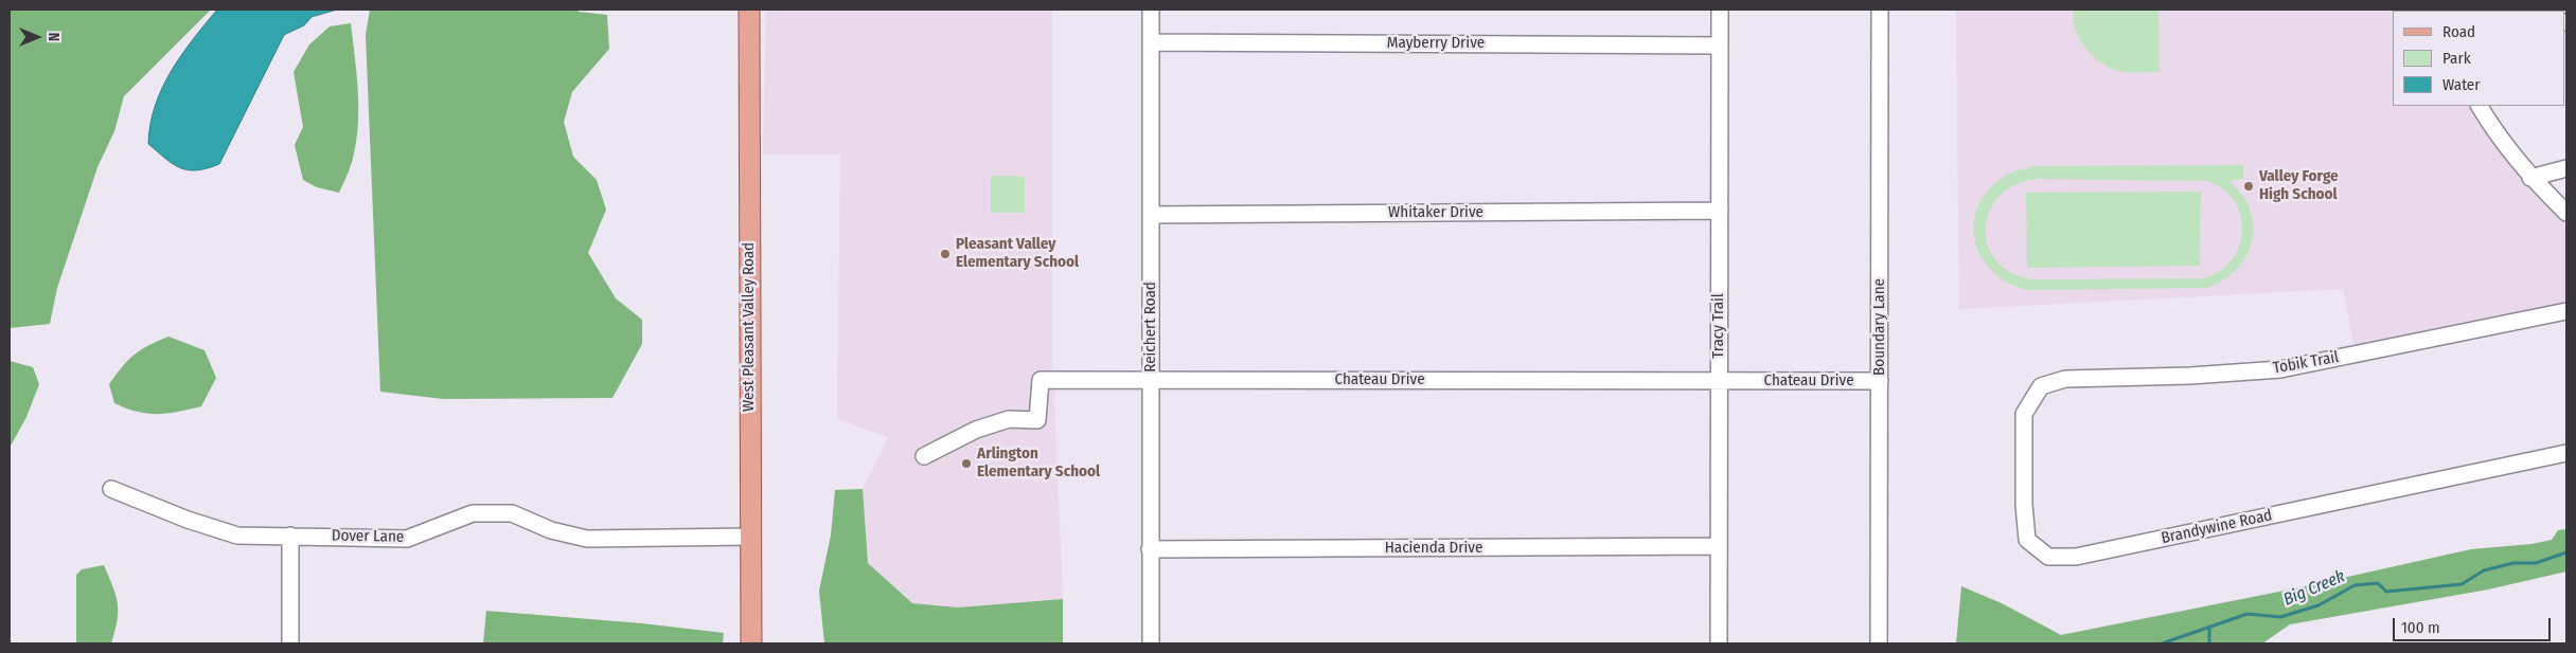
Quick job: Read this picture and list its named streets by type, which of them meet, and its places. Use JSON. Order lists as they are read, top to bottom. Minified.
{"streets":{"main road":["West Pleasant Valley Road"],"street":["Mayberry Drive","Whitaker Drive","Tracy Trail","Reichert Road","Boundary Lane","Tobik Trail","Chateau Drive","Brandywine Road","Dover Lane","Hacienda Drive"]},"crossings":[["Mayberry Drive","Tracy Trail"],["Mayberry Drive","Reichert Road"],["Whitaker Drive","Tracy Trail"],["Whitaker Drive","Reichert Road"],["Tracy Trail","Chateau Drive"],["Tracy Trail","Hacienda Drive"],["West Pleasant Valley Road","Dover Lane"],["Reichert Road","Chateau Drive"],["Reichert Road","Hacienda Drive"],["Boundary Lane","Chateau Drive"],["Tobik Trail","Brandywine Road"]],"water":["Big Creek"],"places":["Valley Forge High School","Pleasant Valley Elementary School","Arlington Elementary School"],"legend":["Road","Park","Water"],"scale_bar":"100 m","north":"right"}
